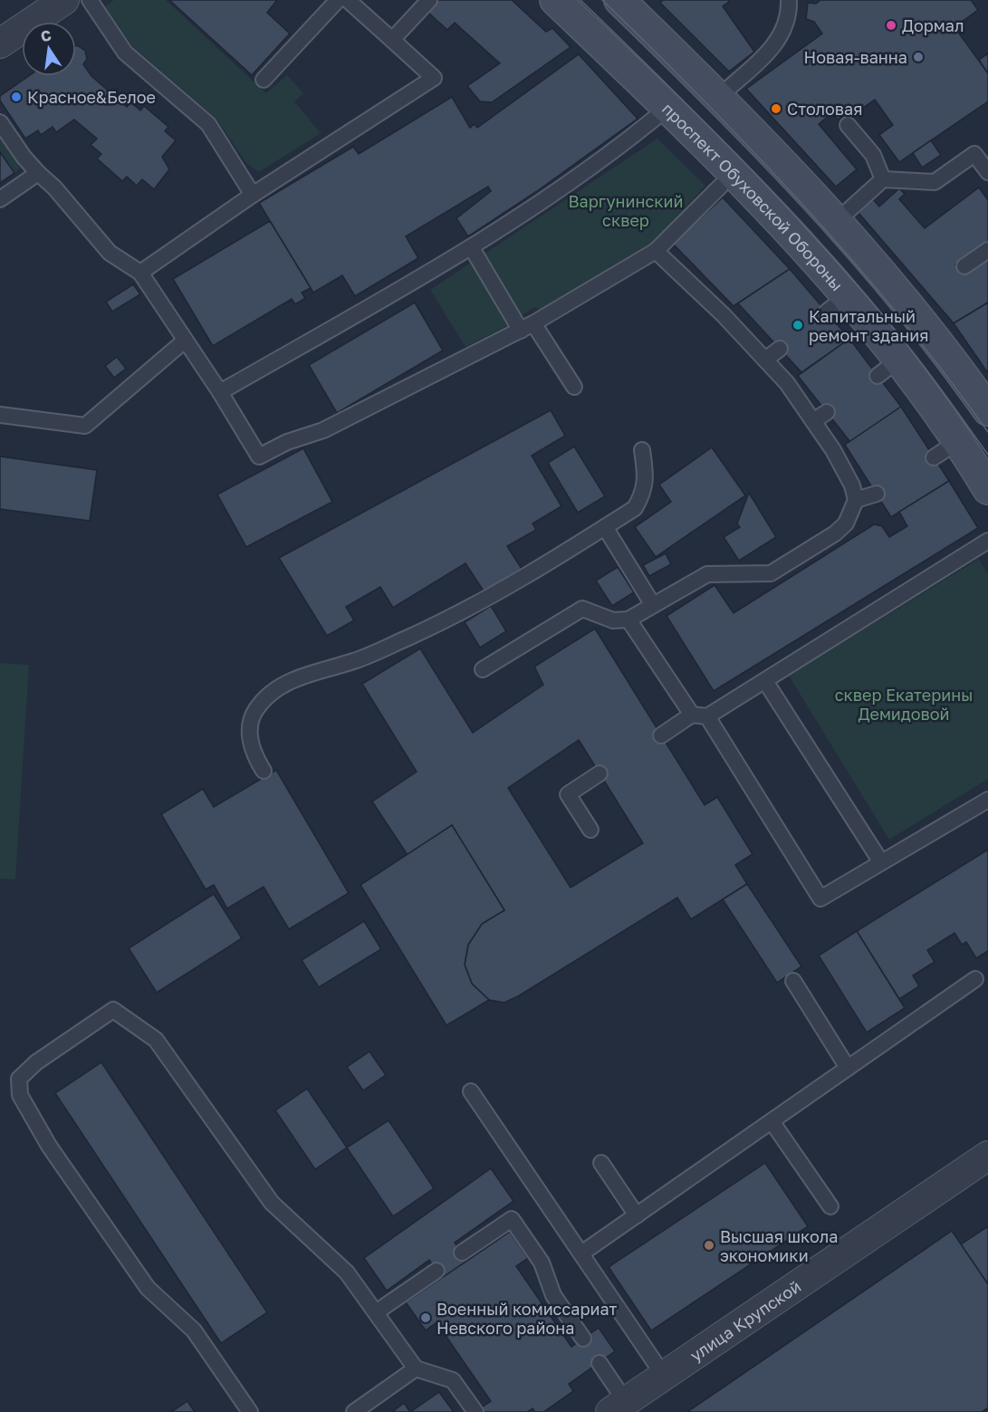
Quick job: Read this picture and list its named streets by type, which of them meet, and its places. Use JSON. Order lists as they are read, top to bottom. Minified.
{"streets":{"main road":["проспект Обуховской Обороны"],"street":["улица Крупской"]},"parks":["Варгунинский сквер","сквер Екатерины Демидовой"],"places":["Дормал","Новая-ванна","Красное&Белое","Столовая","Капитальный ремонт здания","Высшая школа экономики","Военный комиссариат Невского района"],"north":"top"}
